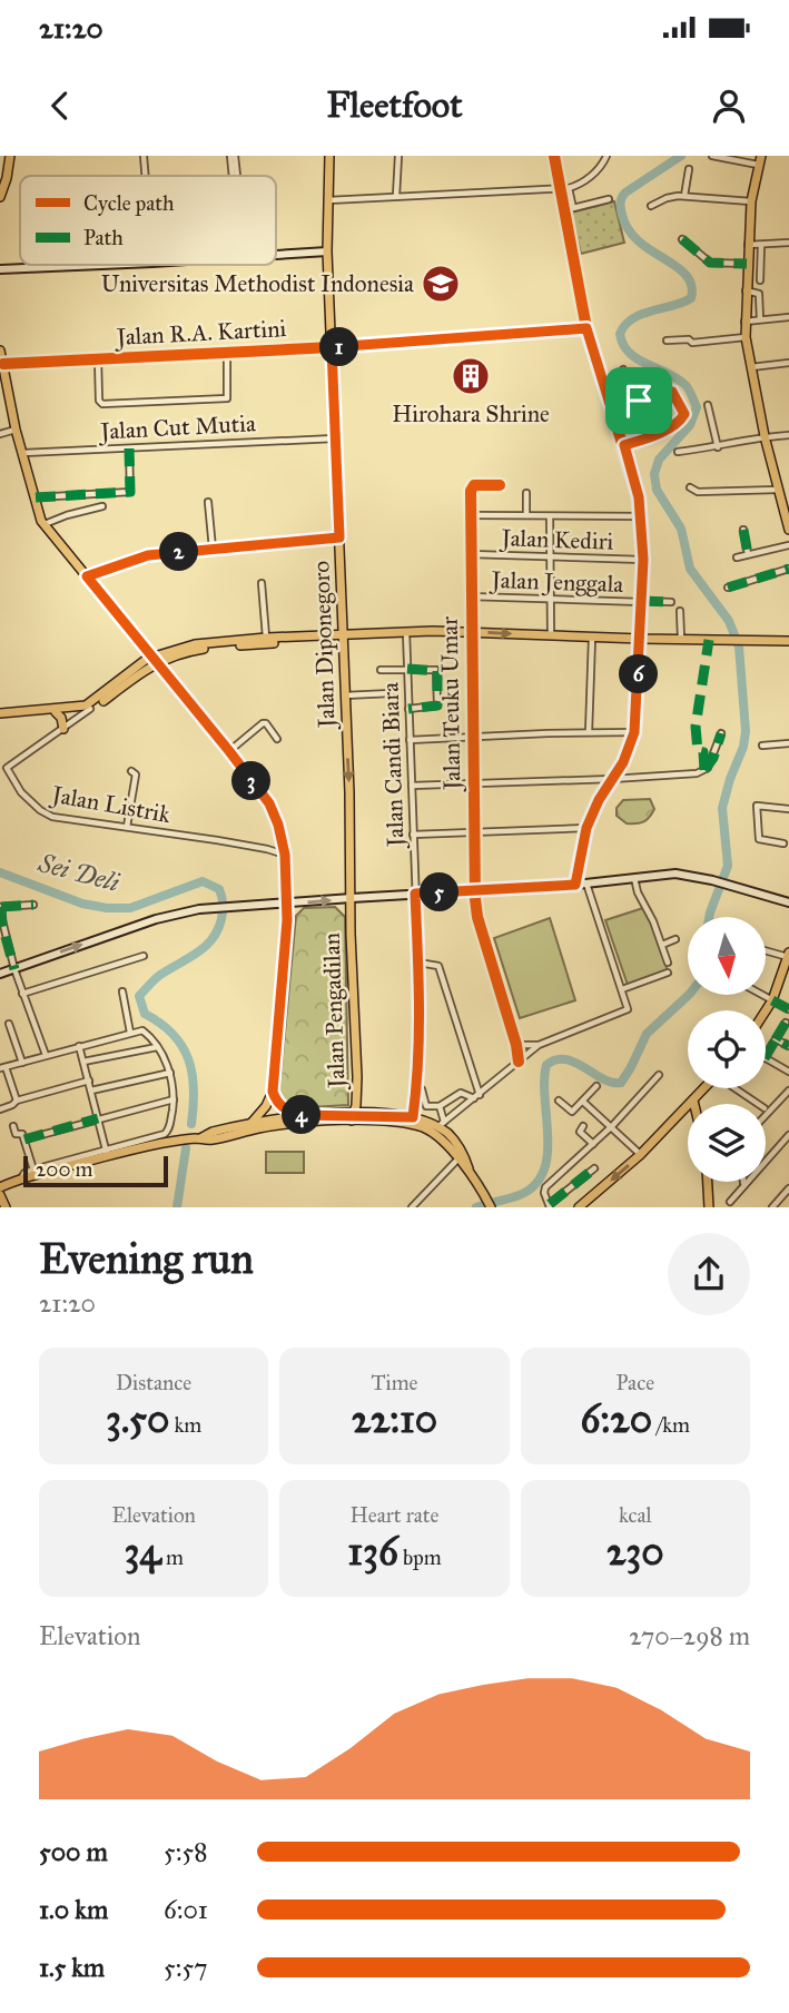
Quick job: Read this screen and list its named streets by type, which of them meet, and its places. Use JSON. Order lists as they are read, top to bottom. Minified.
{"streets":{"main road":["Jalan Diponegoro","Jalan Pengadilan"],"street":["Jalan R.A. Kartini","Jalan Cut Mutia","Jalan Kediri","Jalan Jenggala","Jalan Teuku Umar","Jalan Candi Biara","Jalan Listrik"]},"crossings":[["Jalan R.A. Kartini","Jalan Diponegoro"],["Jalan Cut Mutia","Jalan Diponegoro"],["Jalan Kediri","Jalan Teuku Umar"],["Jalan Jenggala","Jalan Teuku Umar"],["Jalan Diponegoro","Jalan Pengadilan"]],"water":["Sei Deli"],"places":{"school or university":["Universitas Methodist Indonesia"],"building":["Hirohara Shrine"]},"legend":["Cycle path","Path"],"scale_bar":"200 m","north":"bottom","page":{"status":"21:20","header":"Fleetfoot","pins":["1","2","6","3","5","4"],"scale":"200 m","heading":["Evening run","21:20"],"stats":[["Distance","3.50 km"],["Time","22:10"],["Pace","6:20 /km"],["Elevation","34 m"],["Heart rate","136 bpm"],["kcal","230"]],"chart":["Elevation","270–298 m"],"list":[{"name":"500 m","note":"5:58"},{"name":"1.0 km","note":"6:01"},{"name":"1.5 km","note":"5:57"}]}}
